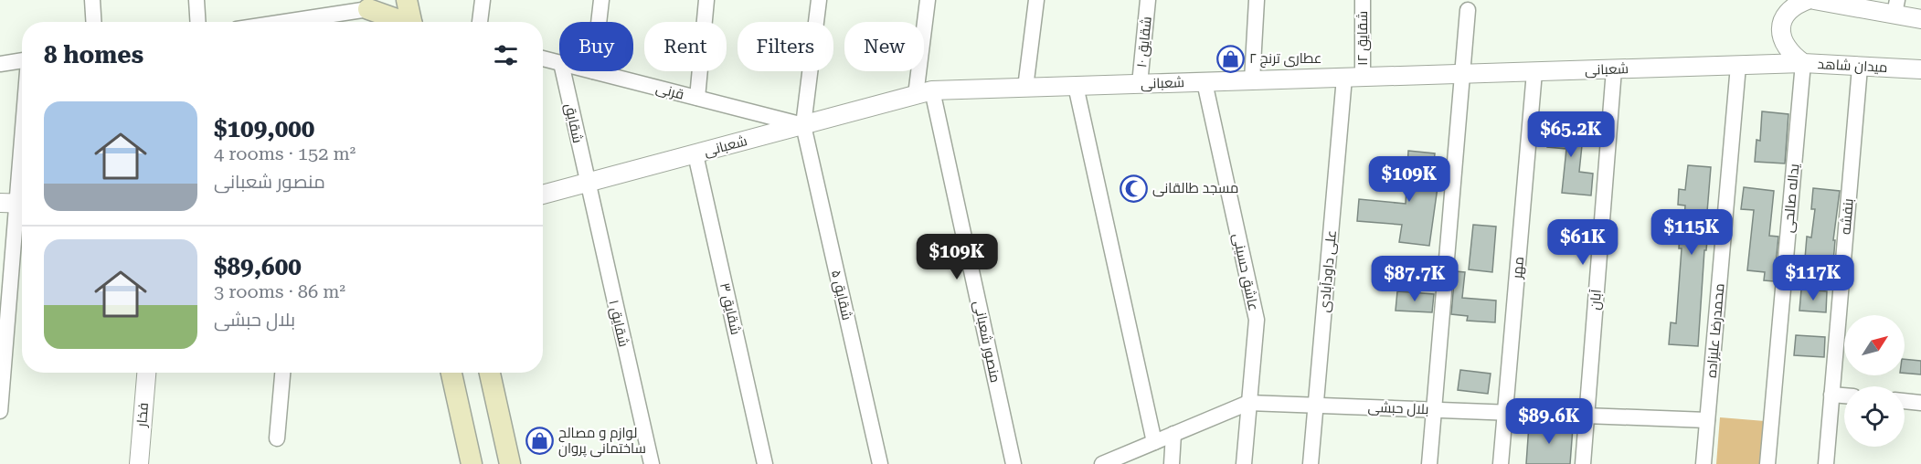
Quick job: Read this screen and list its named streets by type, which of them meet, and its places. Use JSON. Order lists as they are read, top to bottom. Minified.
{"streets":{"street":["شقایق ۱۲","شقایق ۱۰","میدان شاهد","شعبانی","قرنی","شقایق","یداله صالحی","بنفشه","مهر","علی داودآبادی","عاشق حسینی","شقایق ۵","آبان","شقایق ۳","شقایق ۱","محمدرضا علیزاده","منصور شعبانی","بلال حبشی","فخار"]},"crossings":[["شقایق ۱۲","شعبانی"],["شقایق ۱۲","علی داودآبادی"],["شقایق ۱۰","شعبانی"],["میدان شاهد","شعبانی"],["میدان شاهد","یداله صالحی"],["میدان شاهد","بنفشه"],["شعبانی","قرنی"],["شعبانی","شقایق"],["شعبانی","یداله صالحی"],["شعبانی","مهر"],["شعبانی","علی داودآبادی"],["شعبانی","عاشق حسینی"],["شعبانی","شقایق ۵"],["شعبانی","آبان"],["شعبانی","شقایق ۳"],["شعبانی","شقایق ۱"],["شعبانی","محمدرضا علیزاده"],["شعبانی","منصور شعبانی"],["قرنی","شقایق ۵"],["شقایق","شقایق ۱"],["مهر","بلال حبشی"],["علی داودآبادی","بلال حبشی"],["عاشق حسینی","بلال حبشی"],["آبان","بلال حبشی"],["محمدرضا علیزاده","بلال حبشی"]],"places":{"shop":["عطاری ترنج ۲","لوازم و مصالح ساختمانی پروان"],"mosque":["مسجد طالقانی"]},"north":"top right","page":{"chip":["Buy","Rent","Filters","New"],"heading":"8 homes","list":[{"name":"$109,000","note":"4 rooms · 152 m² · منصور شعبانی"},{"name":"$89,600","note":"3 rooms · 86 m² · بلال حبشی"}],"price":["$65.2K","$109K","$115K","$61K","$109K","$117K","$87.7K","$89.6K"]}}
